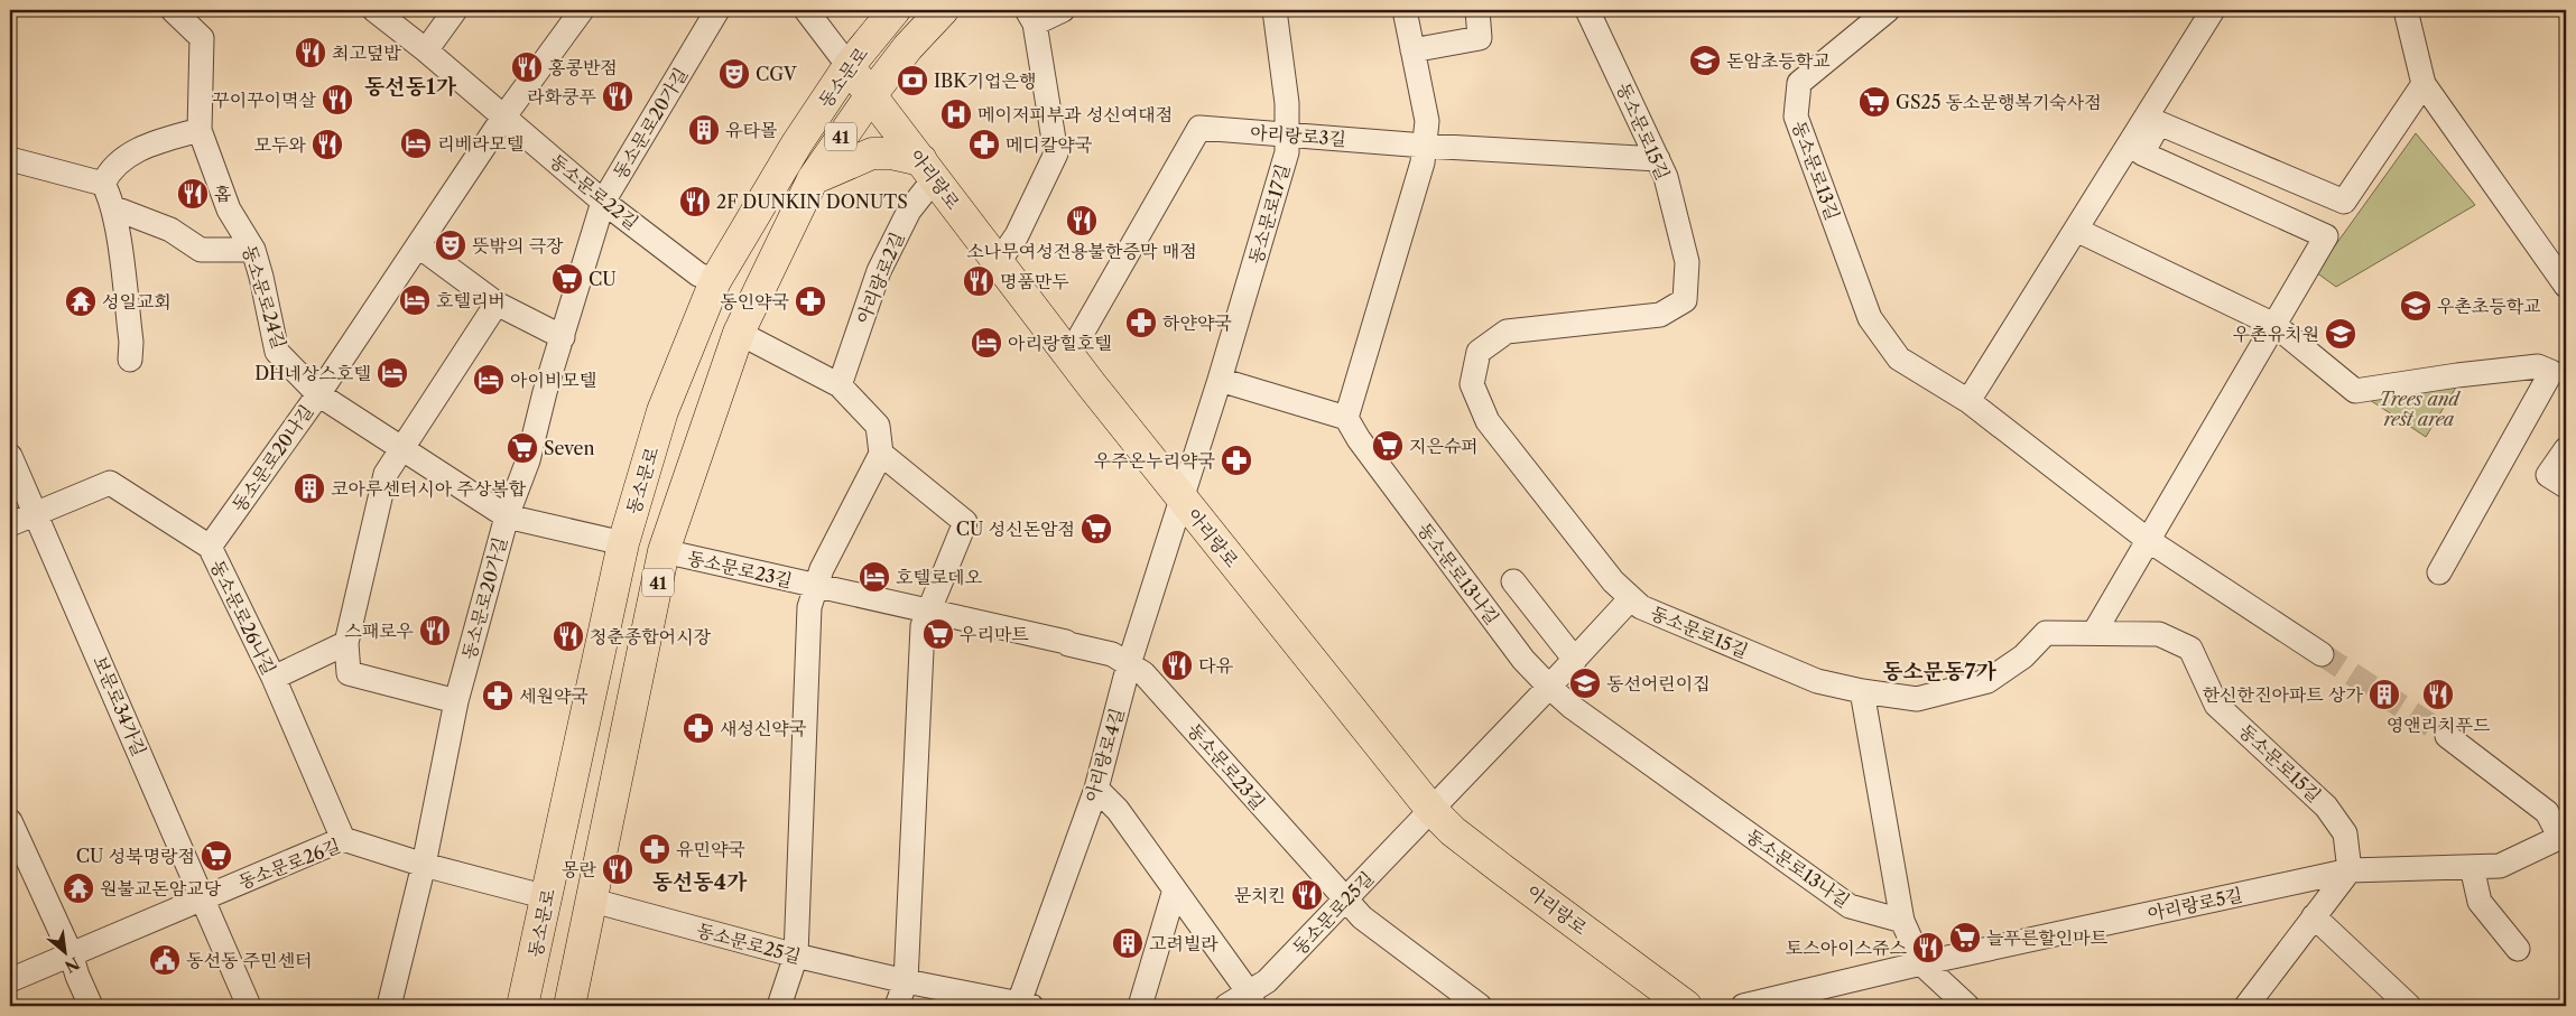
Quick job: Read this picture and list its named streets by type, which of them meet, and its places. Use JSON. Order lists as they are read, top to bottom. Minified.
{"streets":{"main road":["동소문로","41","아리랑로"],"street":["동소문로20가길","동소문로15길","아리랑로3길","동소문로13길","동소문로22길","동소문로17길","아리랑로2길","동소문로24길","동소문로20나길","동소문로23길","동소문로13나길","동소문로26나길","보문로34가길","아리랑로4길","동소문로26길","아리랑로5길","동소문로25길"]},"crossings":[["동소문로","아리랑로"],["동소문로","동소문로22길"],["동소문로","동소문로24길"],["동소문로","동소문로23길"],["동소문로","동소문로26길"],["동소문로","동소문로25길"],["동소문로20가길","동소문로22길"],["동소문로20가길","동소문로24길"],["동소문로20가길","동소문로26길"],["동소문로15길","아리랑로3길"],["동소문로15길","아리랑로5길"],["아리랑로3길","아리랑로"],["아리랑로3길","동소문로17길"],["아리랑로","동소문로17길"],["아리랑로","아리랑로2길"],["아리랑로","아리랑로4길"],["아리랑로","동소문로25길"],["동소문로22길","동소문로20나길"],["동소문로17길","아리랑로4길"],["동소문로24길","동소문로20나길"],["동소문로20나길","동소문로26나길"],["동소문로23길","아리랑로4길"],["동소문로23길","동소문로25길"],["동소문로26나길","보문로34가길"],["동소문로26나길","동소문로26길"],["보문로34가길","동소문로26길"],["아리랑로4길","동소문로25길"]],"districts":["동선동1가","동소문동7가","동선동4가"],"parks":["Trees and rest area"],"places":{"restaurant":["최고덮밥","홍콩반점","라화쿵푸","꾸이꾸이멱살","모두와","홉","2F DUNKIN DONUTS","소나무여성전용불한증막 매점","명품만두","스패로우","청춘종합어시장","다유","영앤리치푸드","몽란","문치킨","토스아이스쥬스"],"school or university":["돈암초등학교","우촌초등학교","우촌유치원","동선어린이집"],"theatre":["CGV","뜻밖의 극장"],"bank":["IBK기업은행"],"supermarket":["GS25 동소문행복기숙사점","CU","지은슈퍼","Seven","CU 성신돈암점","우리마트","CU 성북명랑점","늘푸른할인마트"],"hospital":["메이저피부과 성신여대점"],"building":["유타몰","코아루센터시아 주상복합","한신한진아파트 상가","고려빌라"],"hotel":["리베라모텔","호텔리버","아리랑힐호텔","DH네상스호텔","아이비모텔","호텔로데오"],"pharmacy":["메디칼약국","동인약국","하얀약국","우주온누리약국","세원약국","새성신약국","유민약국"],"temple":["성일교회","원불교돈암교당"],"public building":["동선동 주민센터"]},"north":"bottom right"}
